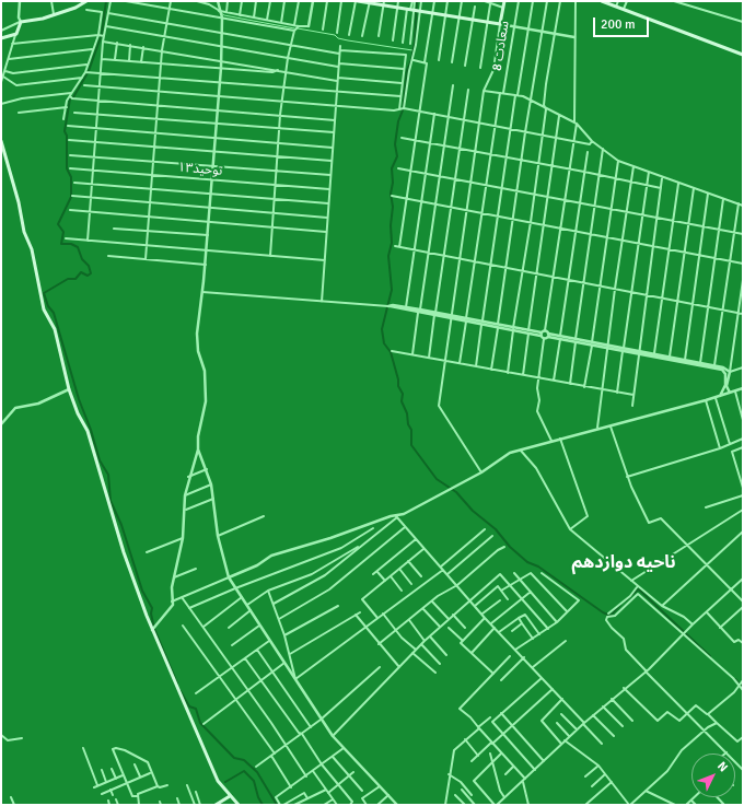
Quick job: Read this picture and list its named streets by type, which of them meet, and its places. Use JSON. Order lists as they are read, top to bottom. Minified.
{"streets":{"street":["سعادت 8","توحید۱۳"]},"districts":["ناحیه دوازدهم"],"scale_bar":"200 m","north":"top right"}
